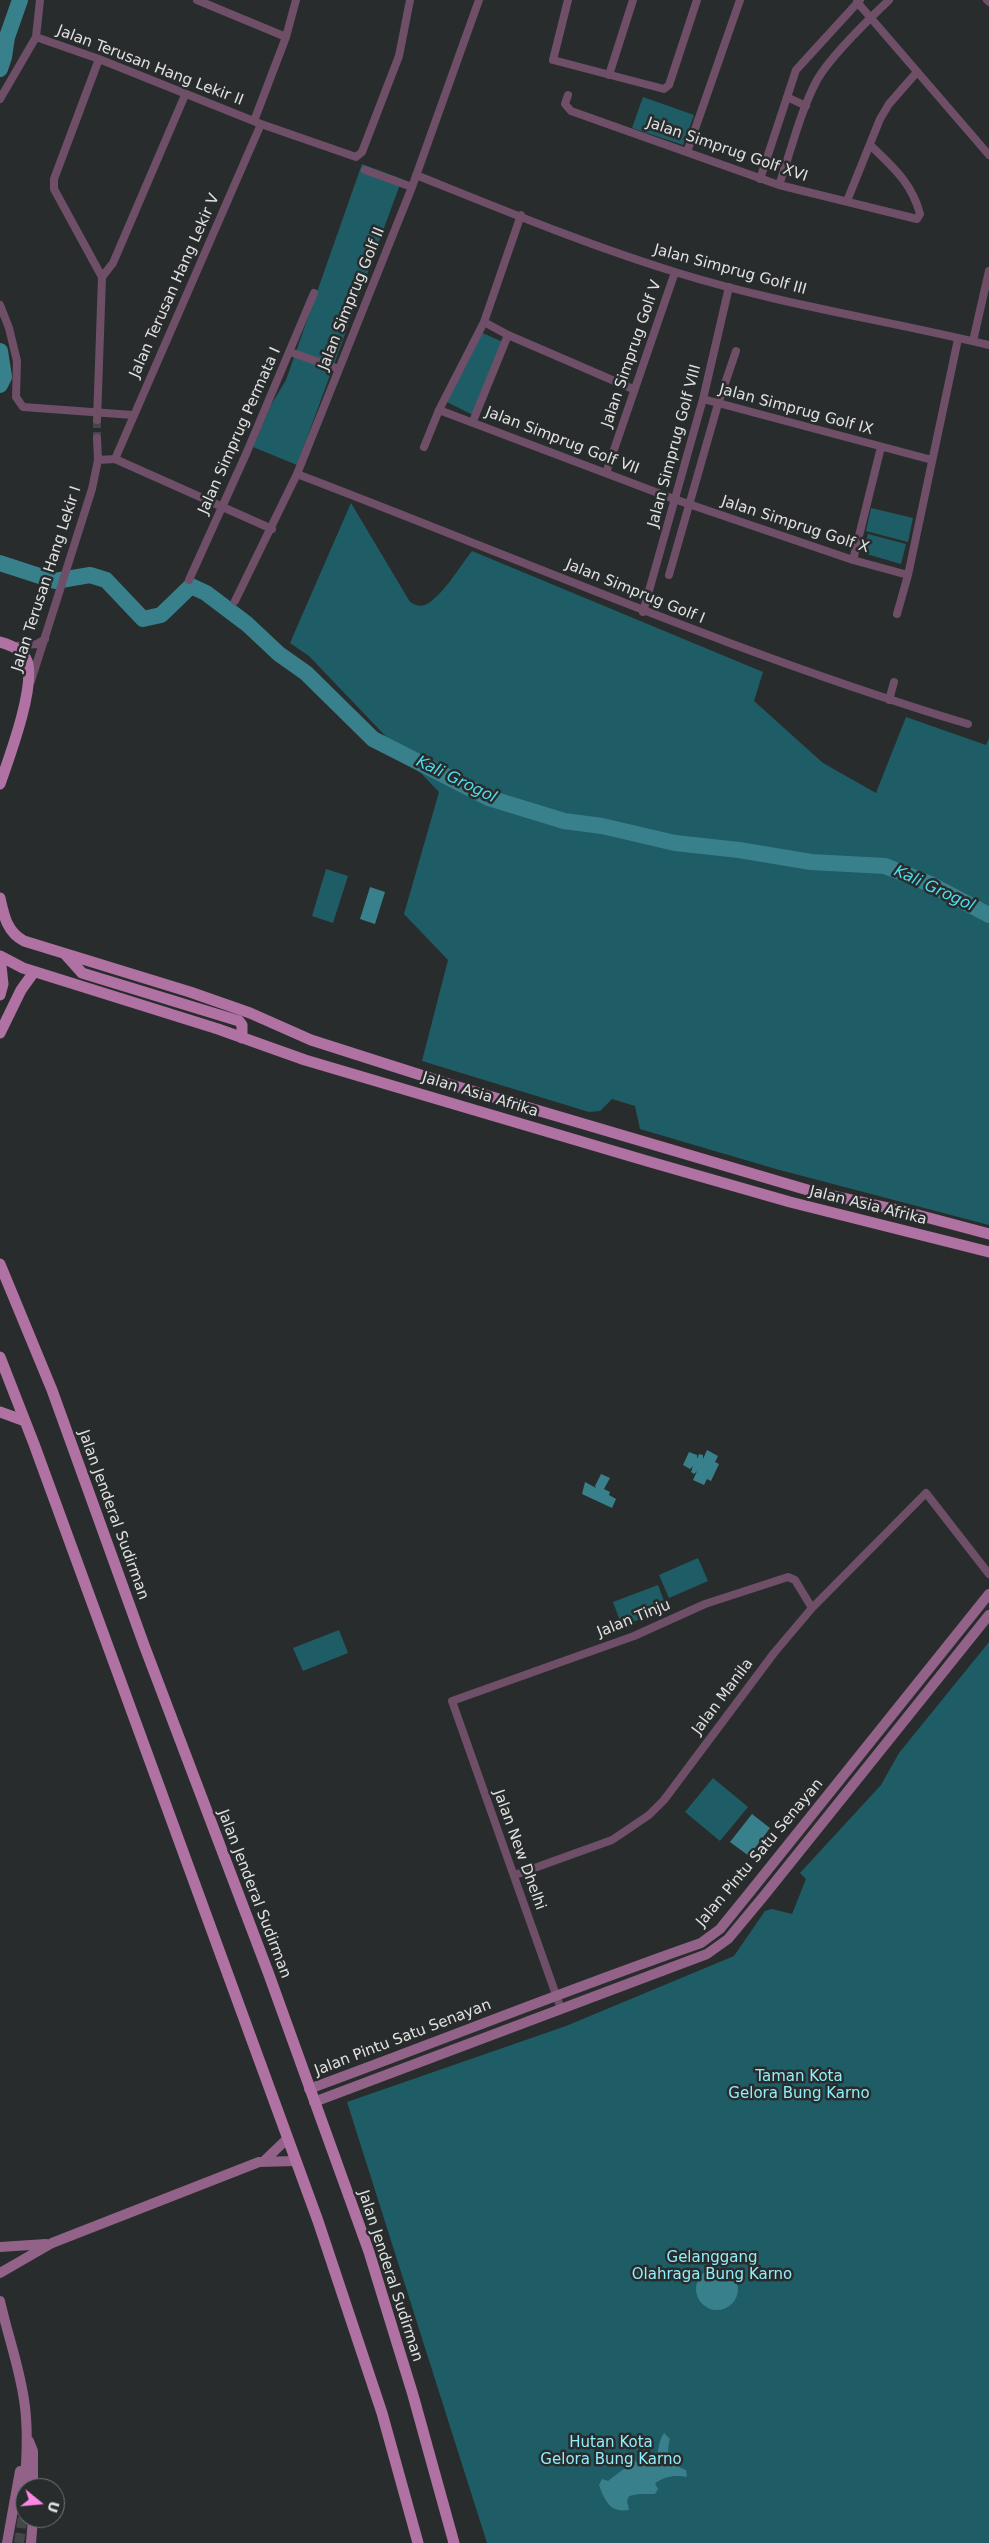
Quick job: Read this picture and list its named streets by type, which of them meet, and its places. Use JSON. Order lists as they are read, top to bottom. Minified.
{"streets":{"main road":["Jalan Terusan Hang Lekir I","Jalan Asia Afrika","Jalan Jenderal Sudirman","Jalan Pintu Satu Senayan"],"street":["Jalan Terusan Hang Lekir II","Jalan Simprug Golf XVI","Jalan Simprug Golf III","Jalan Terusan Hang Lekir V","Jalan Simprug Golf II","Jalan Simprug Golf V","Jalan Simprug Golf IX","Jalan Simprug Permata I","Jalan Simprug Golf VII","Jalan Simprug Golf VIII","Jalan Simprug Golf X","Jalan Simprug Golf I","Jalan Tinju","Jalan Manila","Jalan New Dhelhi"]},"crossings":[["Jalan Terusan Hang Lekir II","Jalan Terusan Hang Lekir V"],["Jalan Simprug Golf III","Jalan Simprug Golf II"],["Jalan Simprug Golf III","Jalan Simprug Golf V"],["Jalan Simprug Golf III","Jalan Simprug Golf VIII"],["Jalan Simprug Golf II","Jalan Simprug Golf I"],["Jalan Simprug Golf V","Jalan Simprug Golf VII"],["Jalan Simprug Golf IX","Jalan Simprug Golf VIII"],["Jalan Simprug Golf IX","Jalan Simprug Golf X"],["Jalan Simprug Golf VII","Jalan Simprug Golf VIII"],["Jalan Simprug Golf VII","Jalan Simprug Golf X"],["Jalan Simprug Golf VIII","Jalan Simprug Golf X"],["Jalan Simprug Golf VIII","Jalan Simprug Golf I"],["Jalan Jenderal Sudirman","Jalan Pintu Satu Senayan"],["Jalan Tinju","Jalan Manila"],["Jalan Tinju","Jalan New Dhelhi"],["Jalan Manila","Jalan New Dhelhi"],["Jalan New Dhelhi","Jalan Pintu Satu Senayan"]],"water":["Kali Grogol"],"parks":["Taman Kota Gelora Bung Karno","Gelanggang Olahraga Bung Karno","Hutan Kota Gelora Bung Karno"],"north":"right"}
